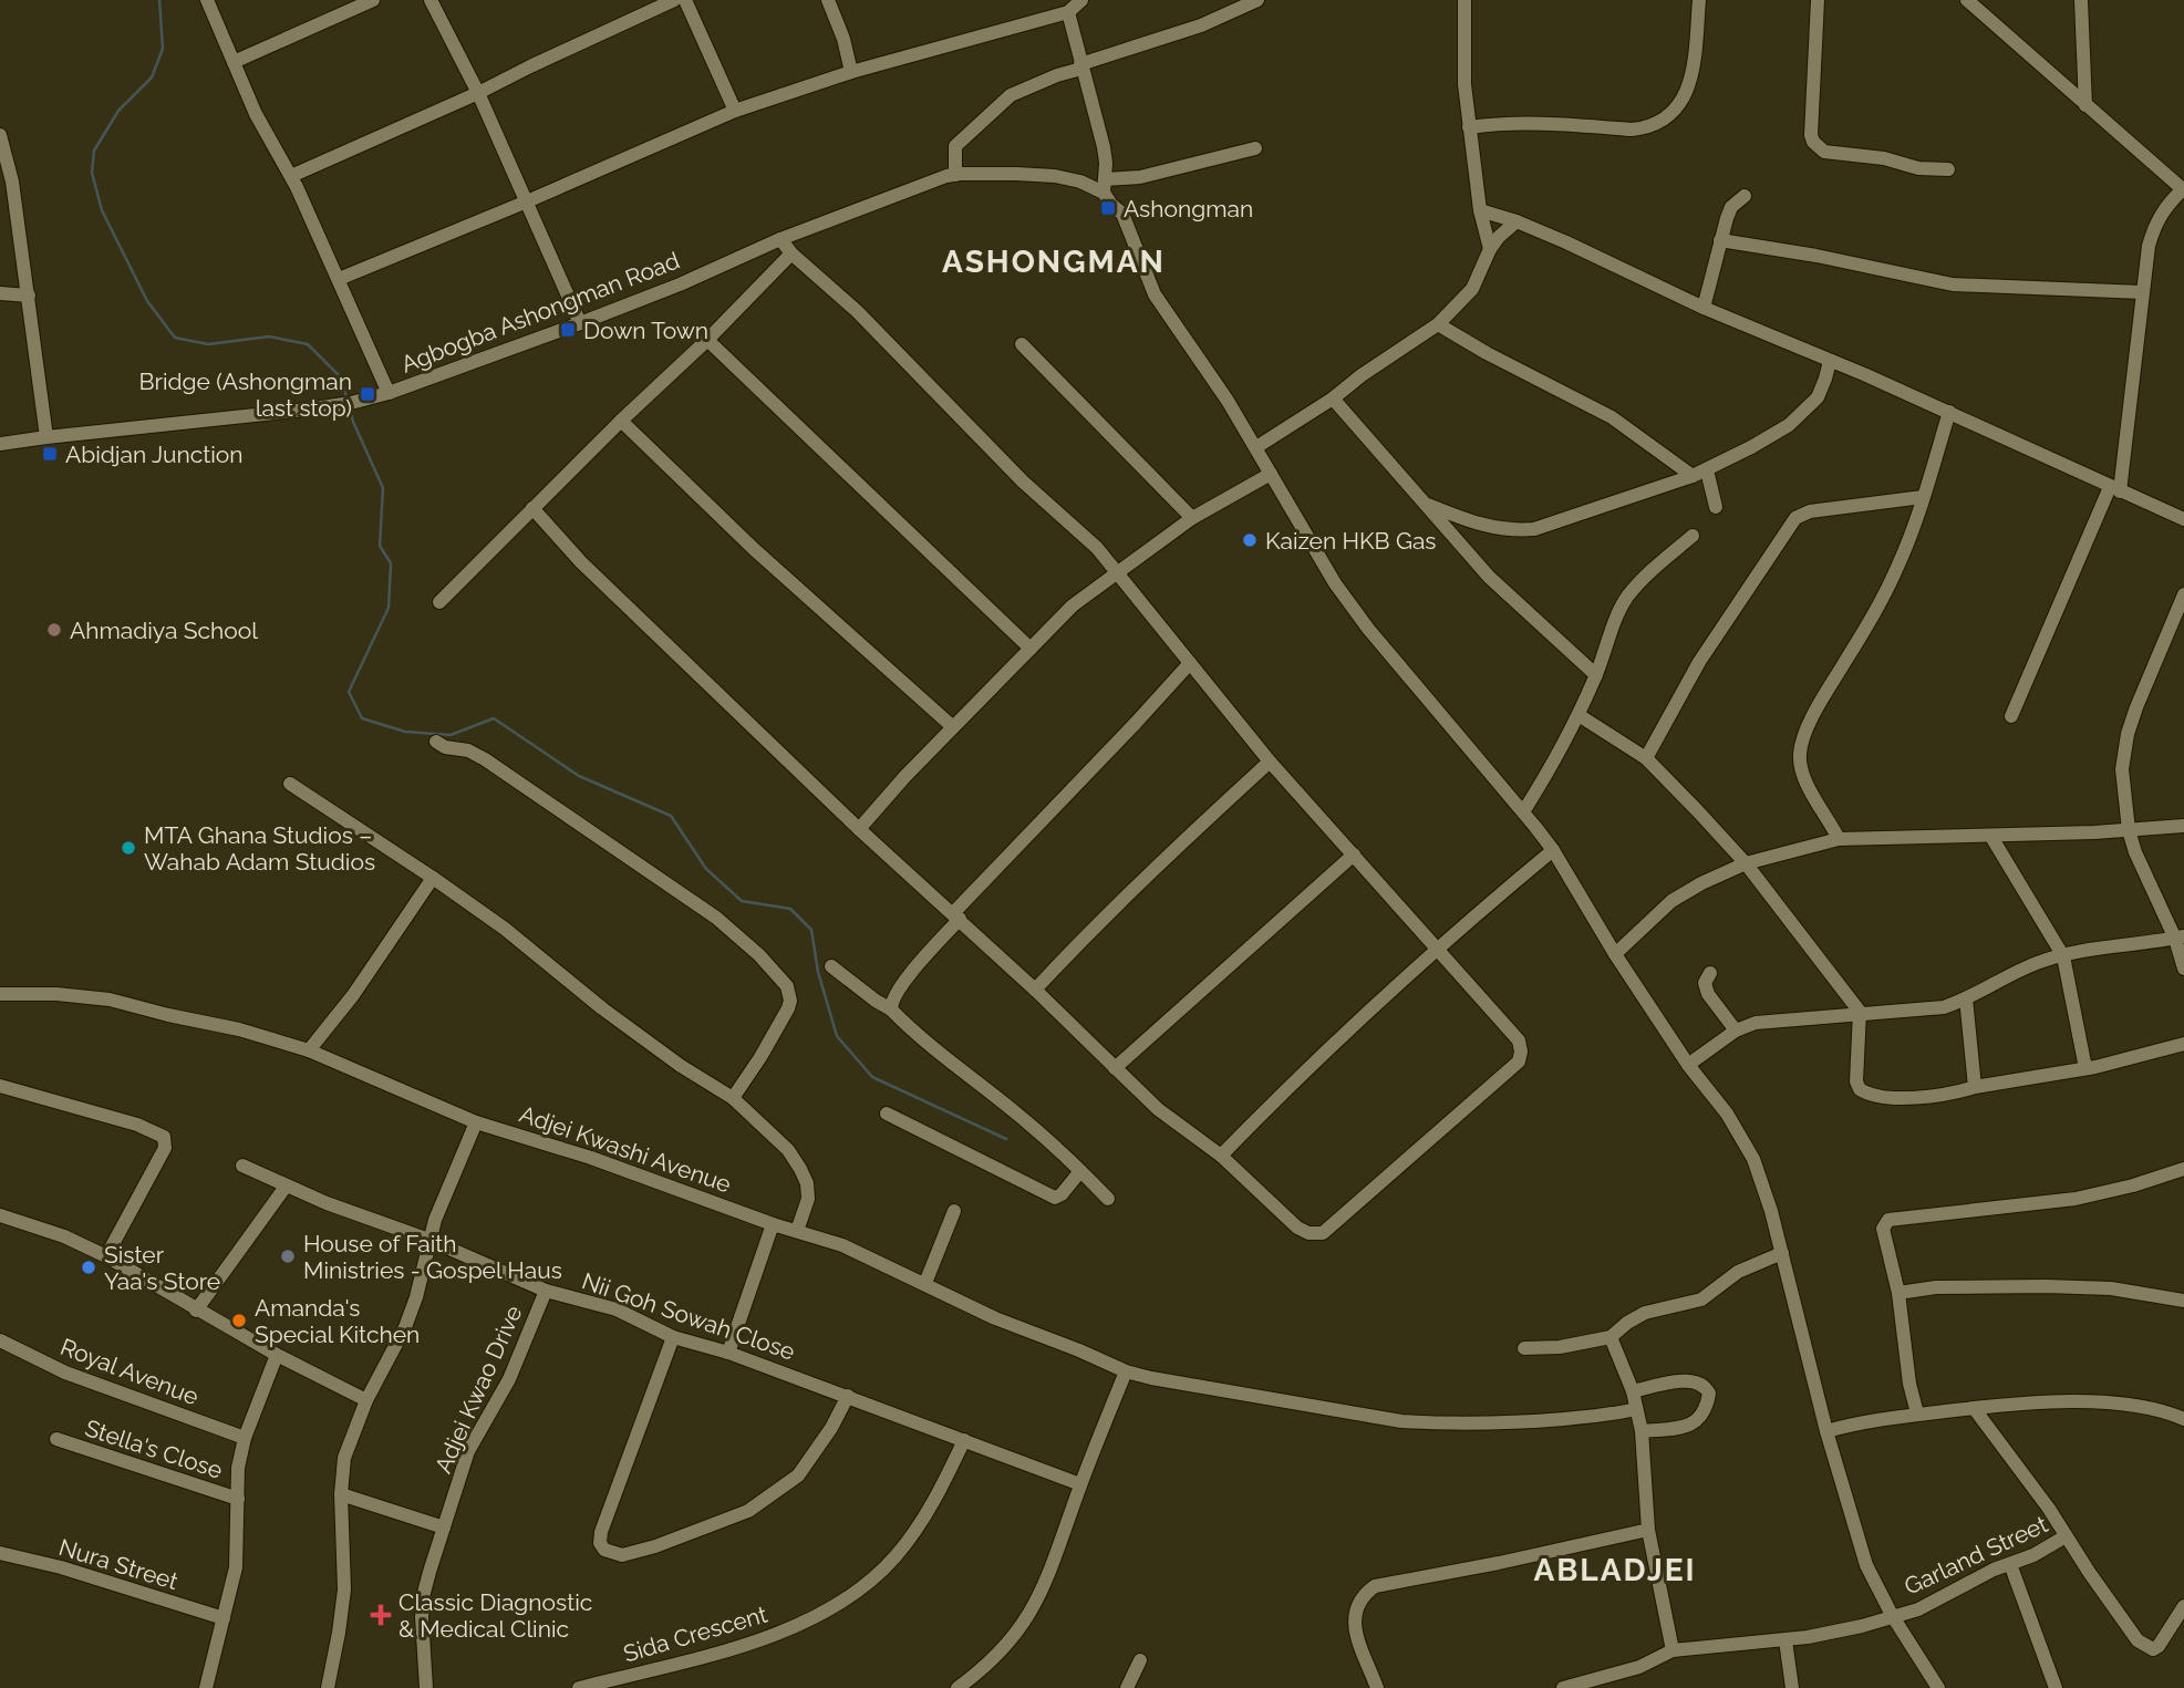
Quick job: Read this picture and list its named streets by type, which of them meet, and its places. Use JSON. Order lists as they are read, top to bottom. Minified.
{"streets":{"street":["Agbogba Ashongman Road","Adjei Kwashi Avenue","Nii Goh Sowah Close","Royal Avenue","Adjei Kwao Drive","Stella's Close","Garland Street","Nura Street","Sida Crescent"]},"crossings":[["Nii Goh Sowah Close","Adjei Kwao Drive"],["Nii Goh Sowah Close","Sida Crescent"]],"districts":["ASHONGMAN","ABLADJEI"],"places":{"transit":["Ashongman","Down Town","Bridge (Ashongman last stop)","Abidjan Junction"],"other":["Kaizen HKB Gas","Ahmadiya School","MTA Ghana Studios – Wahab Adam Studios","House of Faith Ministries - Gospel Haus","Sister Yaa's Store","Amanda's Special Kitchen"],"health":["Classic Diagnostic & Medical Clinic"]}}
